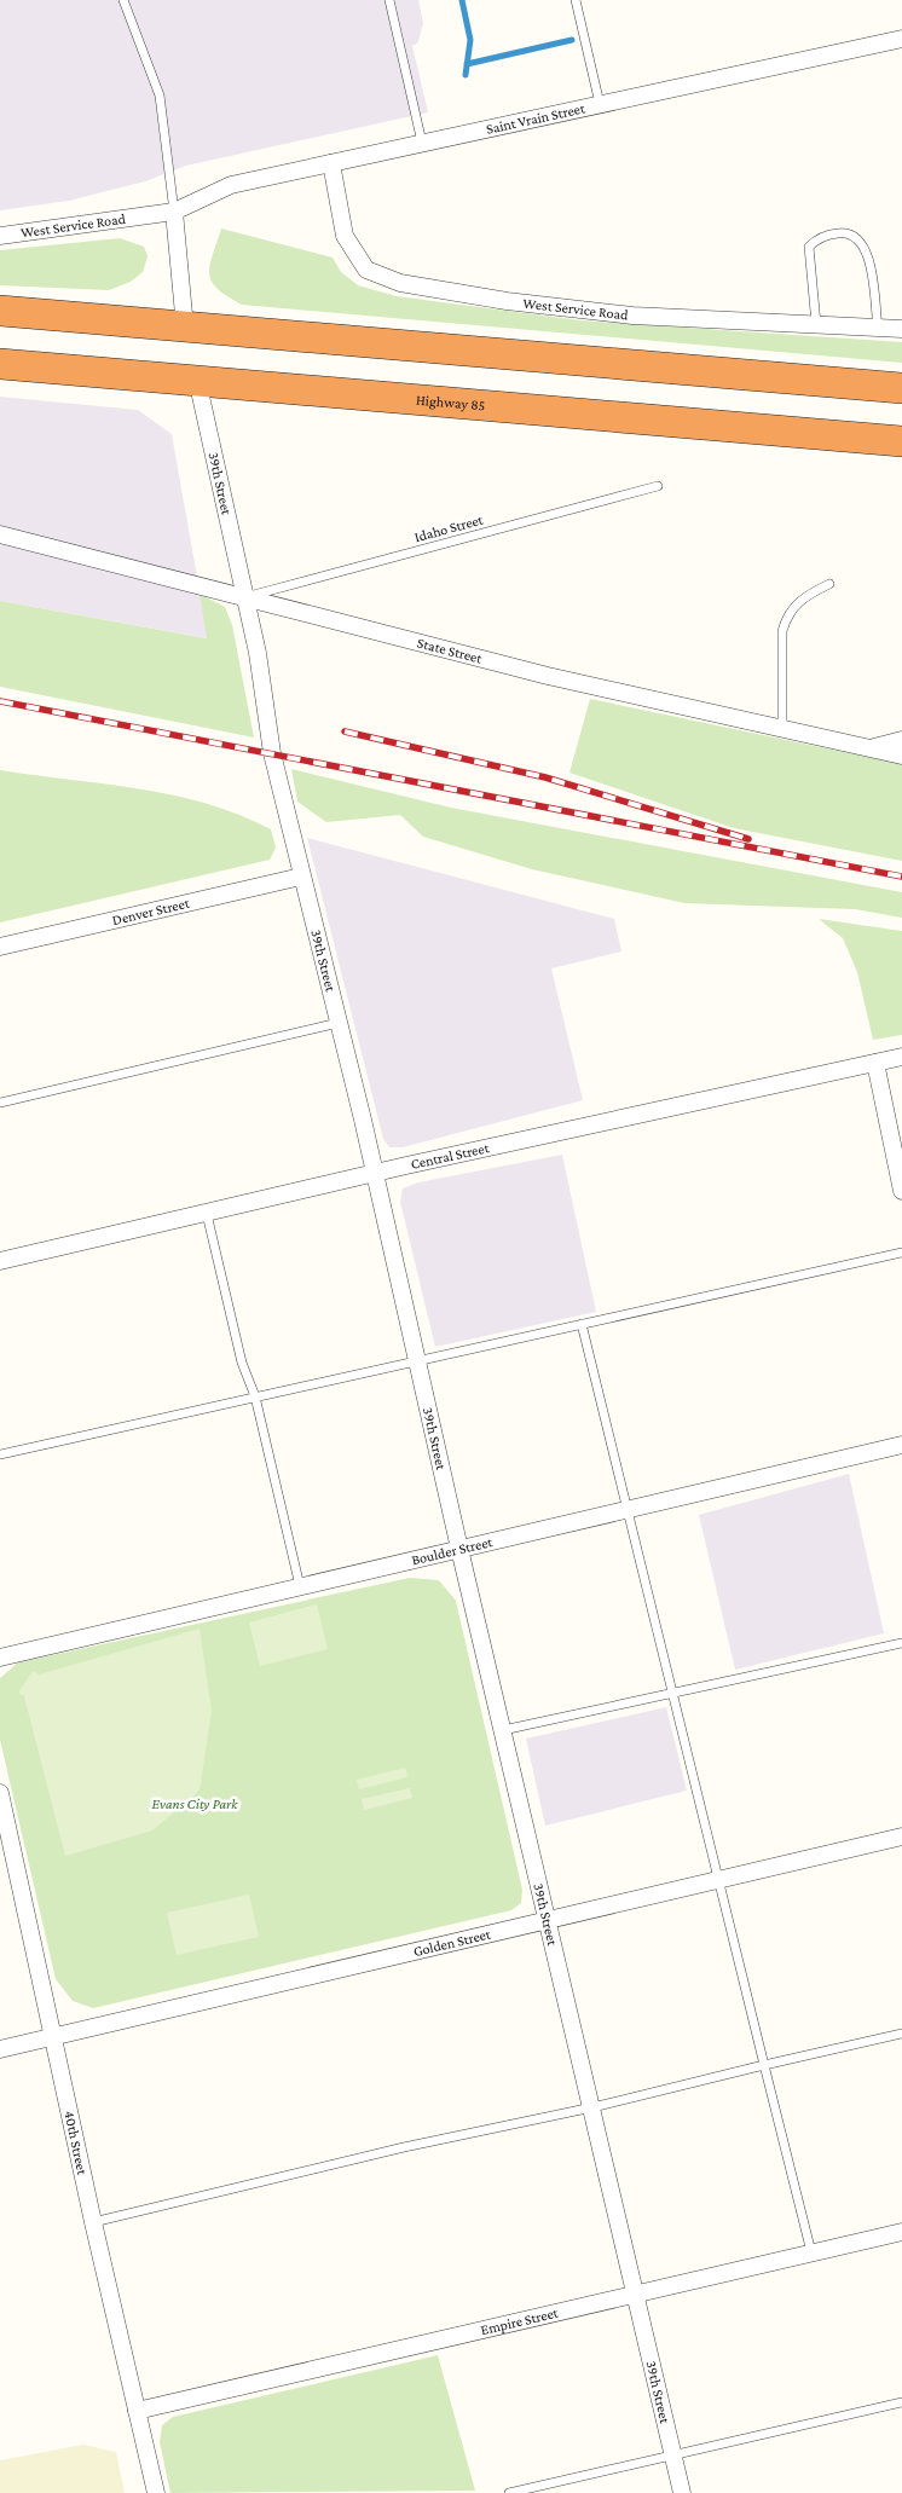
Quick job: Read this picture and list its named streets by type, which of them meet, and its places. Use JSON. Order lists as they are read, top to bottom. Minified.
{"streets":{"highway":["Highway 85"],"street":["Saint Vrain Street","West Service Road","39th Street","State Street","Denver Street","Central Street","Boulder Street","Golden Street","40th Street","Empire Street"],"lane":["Idaho Street"]},"crossings":[["Saint Vrain Street","West Service Road"],["Highway 85","39th Street"],["39th Street","Idaho Street"],["39th Street","State Street"],["39th Street","Denver Street"],["39th Street","Central Street"],["39th Street","Boulder Street"],["39th Street","Golden Street"],["39th Street","Empire Street"],["Idaho Street","State Street"],["Golden Street","40th Street"],["40th Street","Empire Street"]],"parks":["Evans City Park"]}
